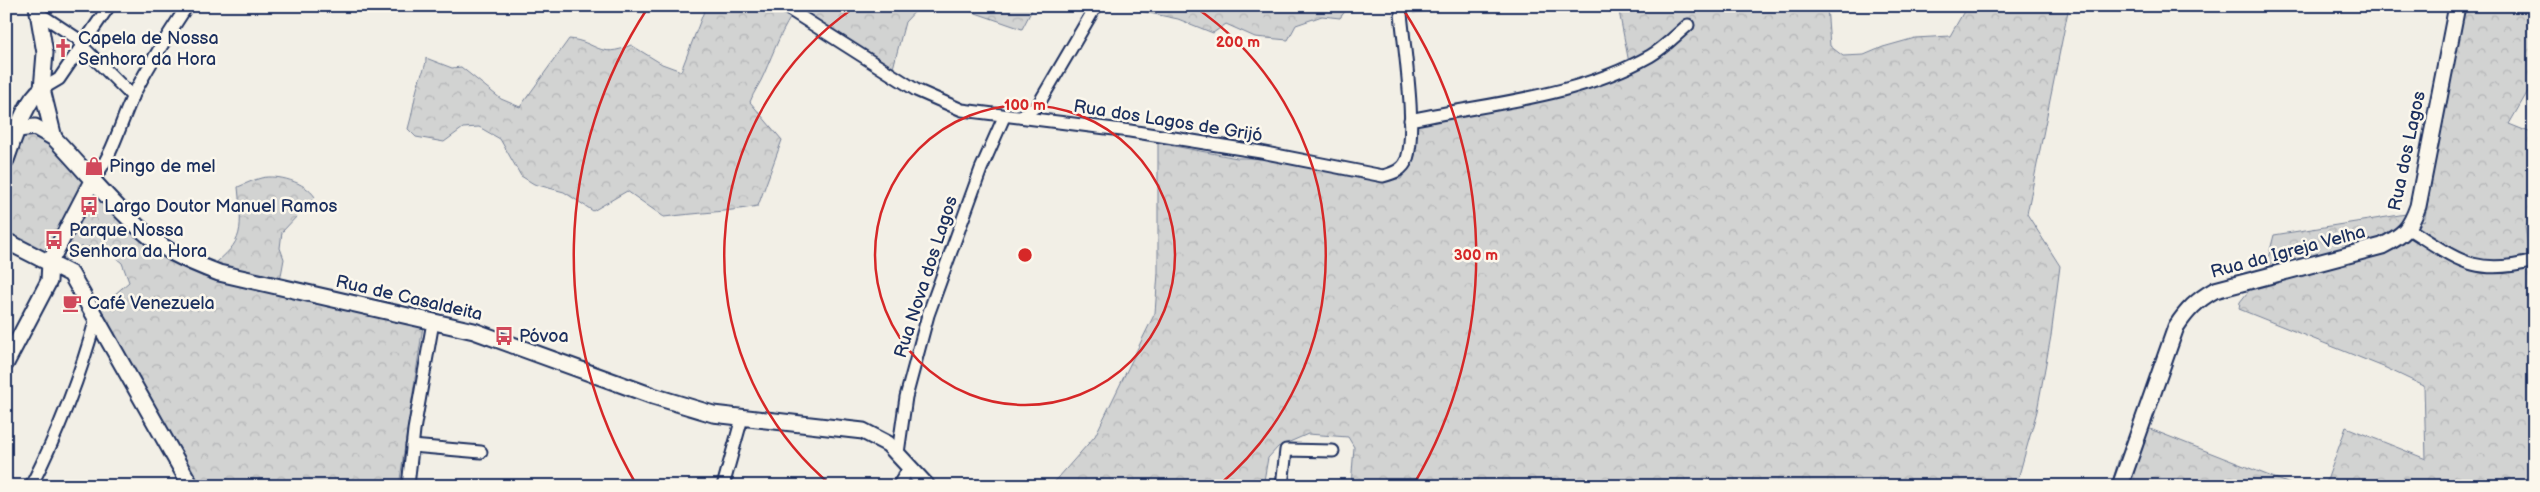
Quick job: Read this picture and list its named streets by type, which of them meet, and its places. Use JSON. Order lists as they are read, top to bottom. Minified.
{"streets":{"street":["Rua dos Lagos de Grijó","Rua dos Lagos","Rua da Igreja Velha","Rua Nova dos Lagos","Rua de Casaldeita"]},"crossings":[["Rua dos Lagos de Grijó","Rua Nova dos Lagos"],["Rua dos Lagos","Rua da Igreja Velha"],["Rua Nova dos Lagos","Rua de Casaldeita"]],"places":{"church":["Capela de Nossa Senhora da Hora"],"shop":["Pingo de mel"],"bus stop":["Largo Doutor Manuel Ramos","Parque Nossa Senhora da Hora","Póvoa"],"cafe":["Café Venezuela"]},"rings":["200 m","100 m","300 m"]}
